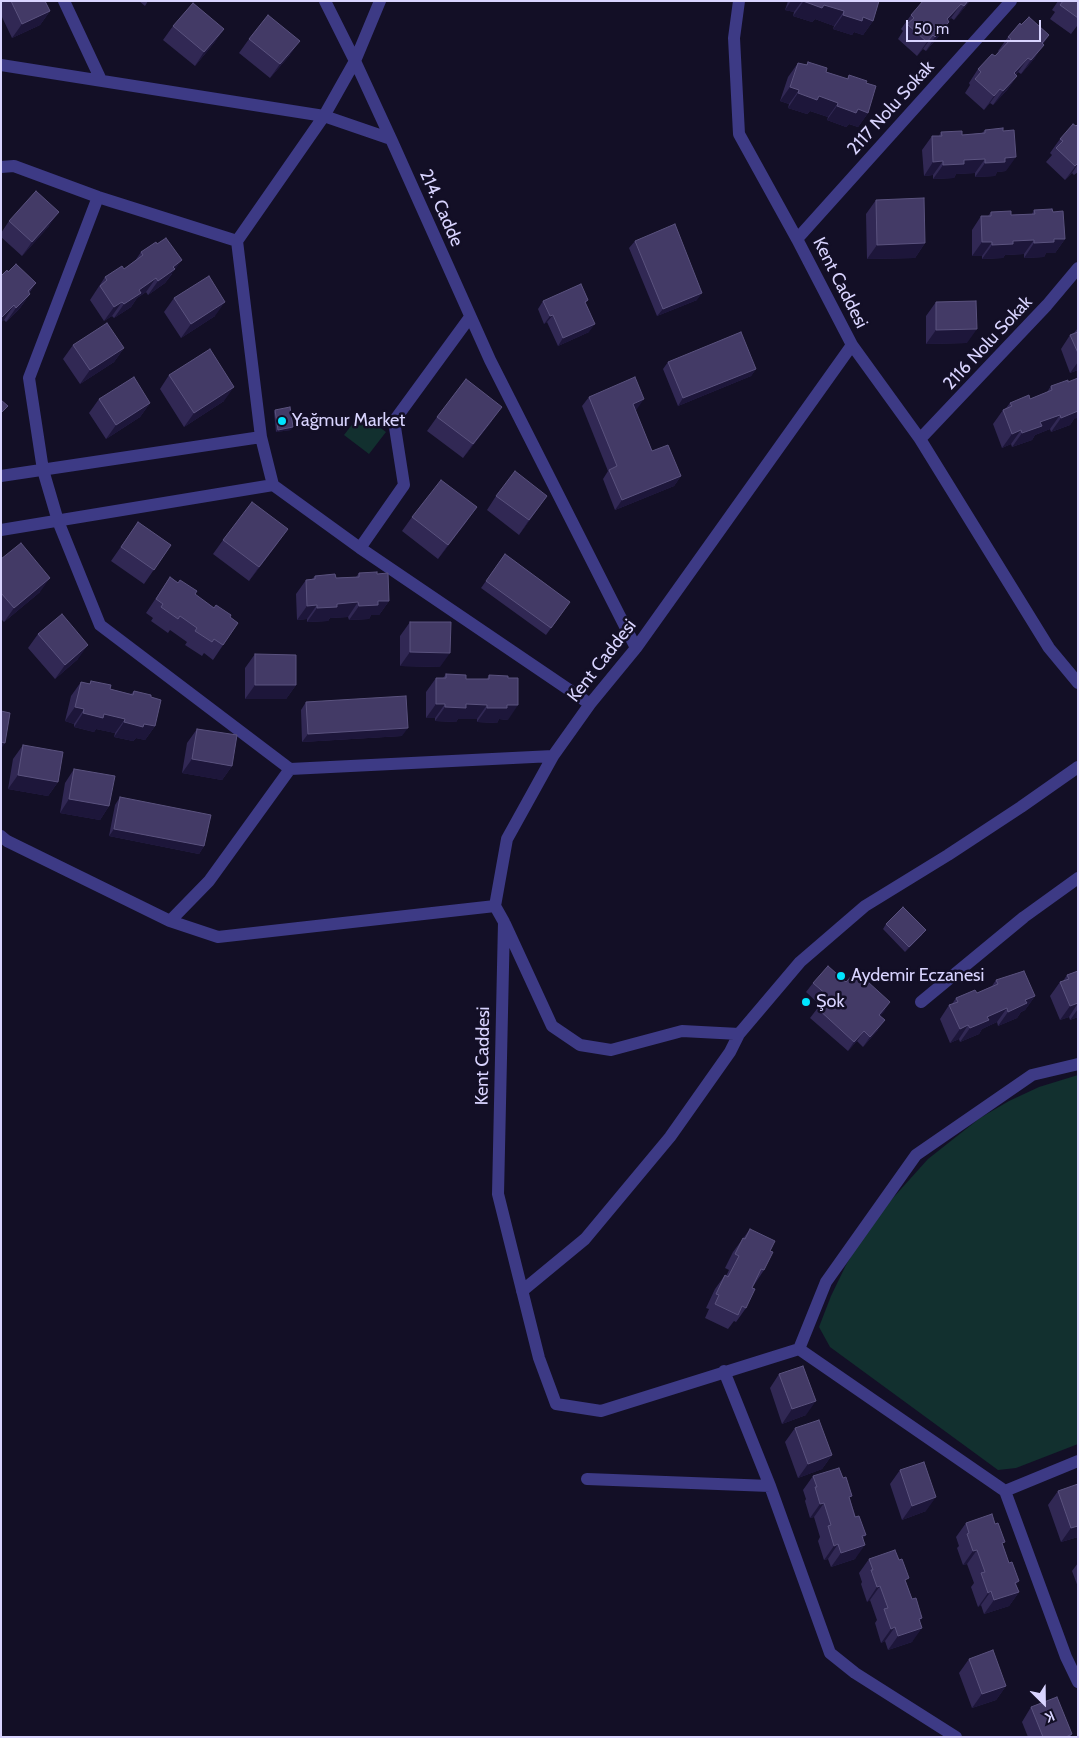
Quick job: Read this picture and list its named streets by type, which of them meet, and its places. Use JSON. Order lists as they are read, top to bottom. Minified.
{"streets":{"street":["2117 Nolu Sokak","214. Cadde","Kent Caddesi","2116 Nolu Sokak"]},"crossings":[["2117 Nolu Sokak","Kent Caddesi"],["214. Cadde","Kent Caddesi"]],"places":["Yağmur Market","Aydemir Eczanesi","Şok"],"scale_bar":"50 m","north":"bottom right"}
